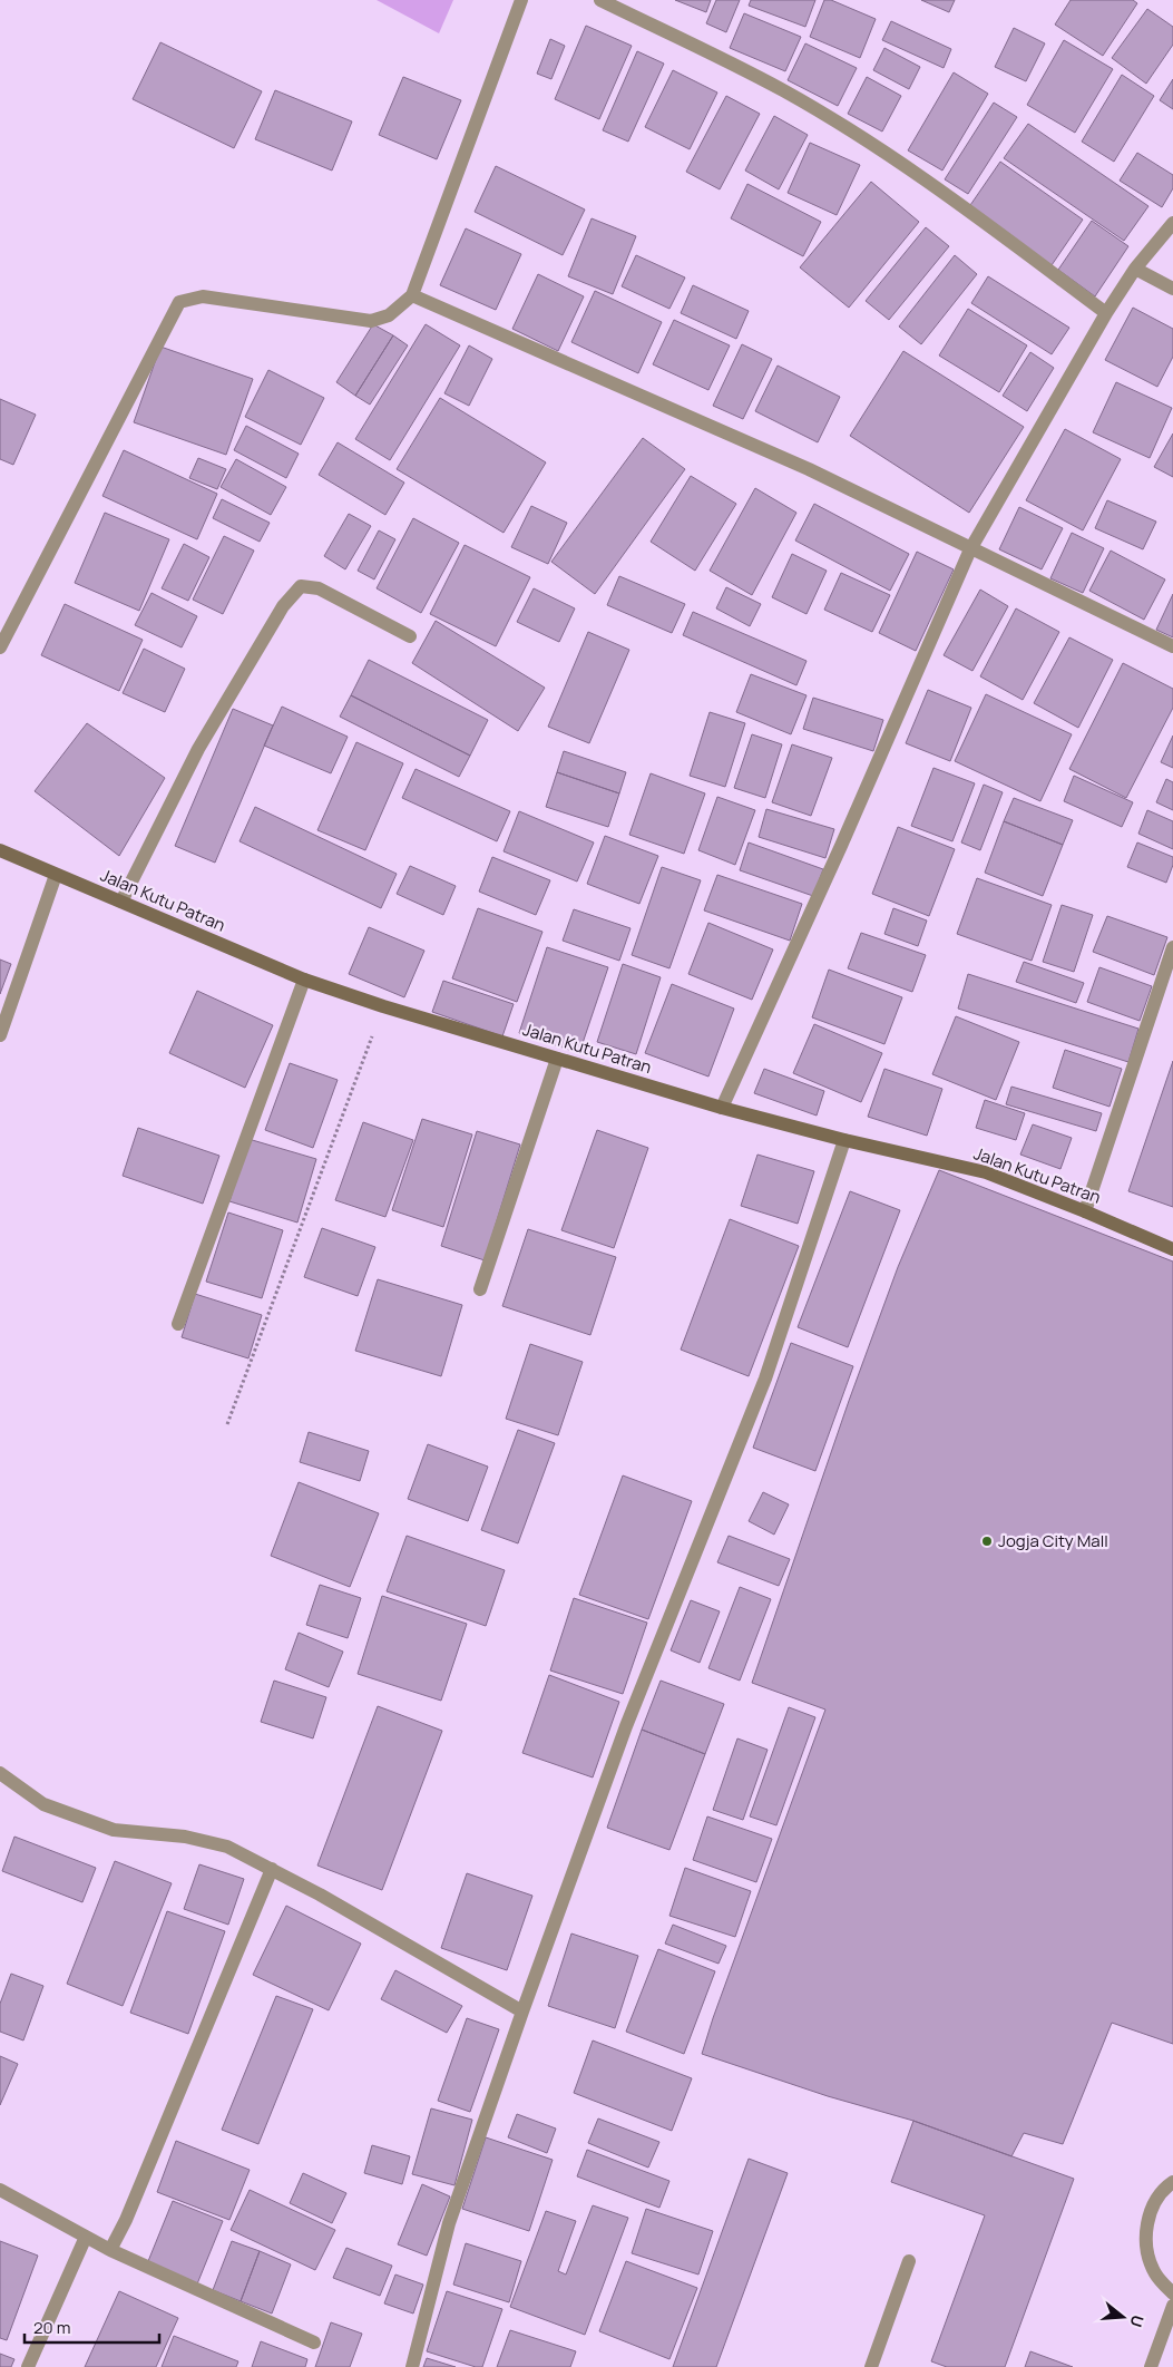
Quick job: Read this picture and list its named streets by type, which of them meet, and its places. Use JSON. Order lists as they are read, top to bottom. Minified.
{"streets":{"street":["Jalan Kutu Patran"]},"places":["Jogja City Mall"],"scale_bar":"20 m","north":"right"}
